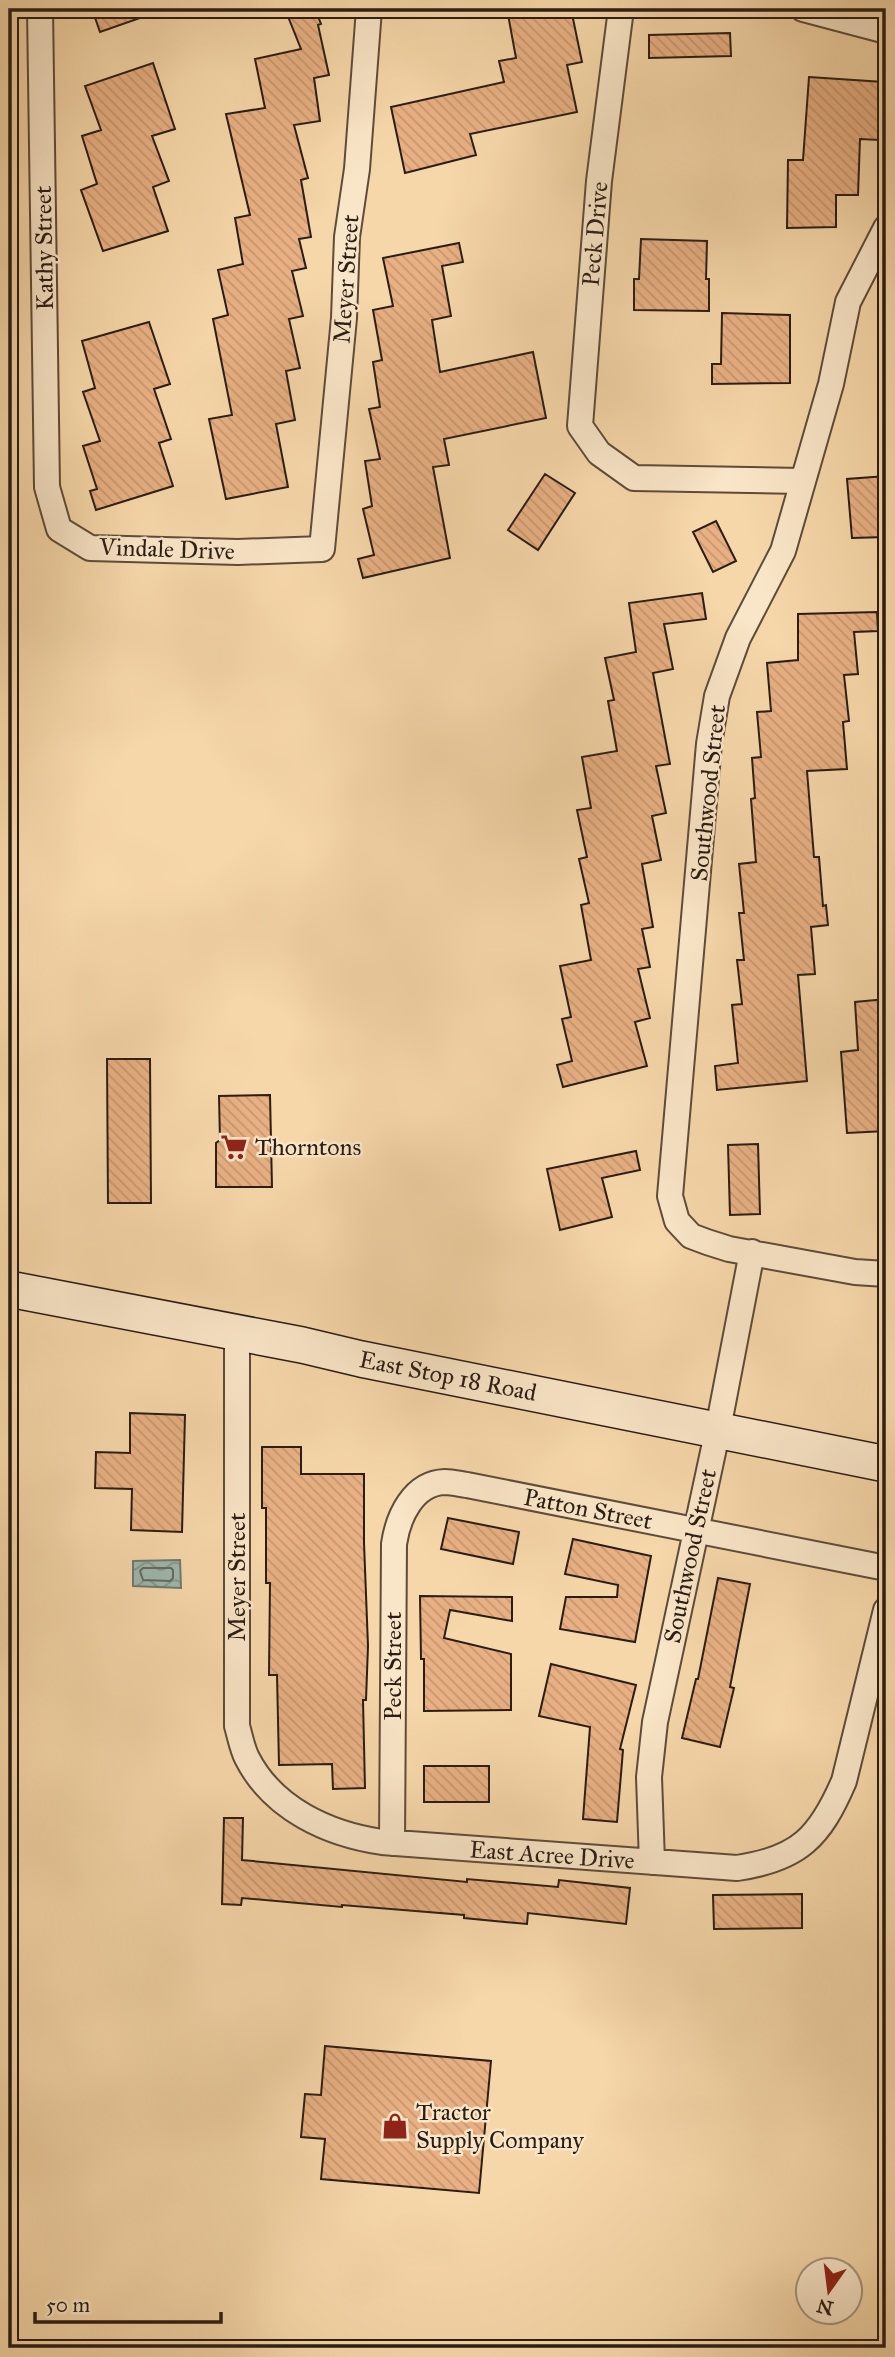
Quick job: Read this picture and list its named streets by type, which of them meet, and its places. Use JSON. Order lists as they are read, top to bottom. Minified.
{"streets":{"street":["Peck Drive","Kathy Street","Meyer Street","Vindale Drive","Southwood Street","East Stop 18 Road","Patton Street","Peck Street","East Acree Drive"]},"crossings":[["Peck Drive","Southwood Street"],["Kathy Street","Vindale Drive"],["Meyer Street","Vindale Drive"],["Meyer Street","East Stop 18 Road"],["Meyer Street","East Acree Drive"],["Southwood Street","East Stop 18 Road"],["Southwood Street","Patton Street"],["Southwood Street","East Acree Drive"],["Patton Street","Peck Street"],["Peck Street","East Acree Drive"]],"places":{"supermarket":["Thorntons"],"shop":["Tractor Supply Company"]},"scale_bar":"50 m","north":"bottom"}
